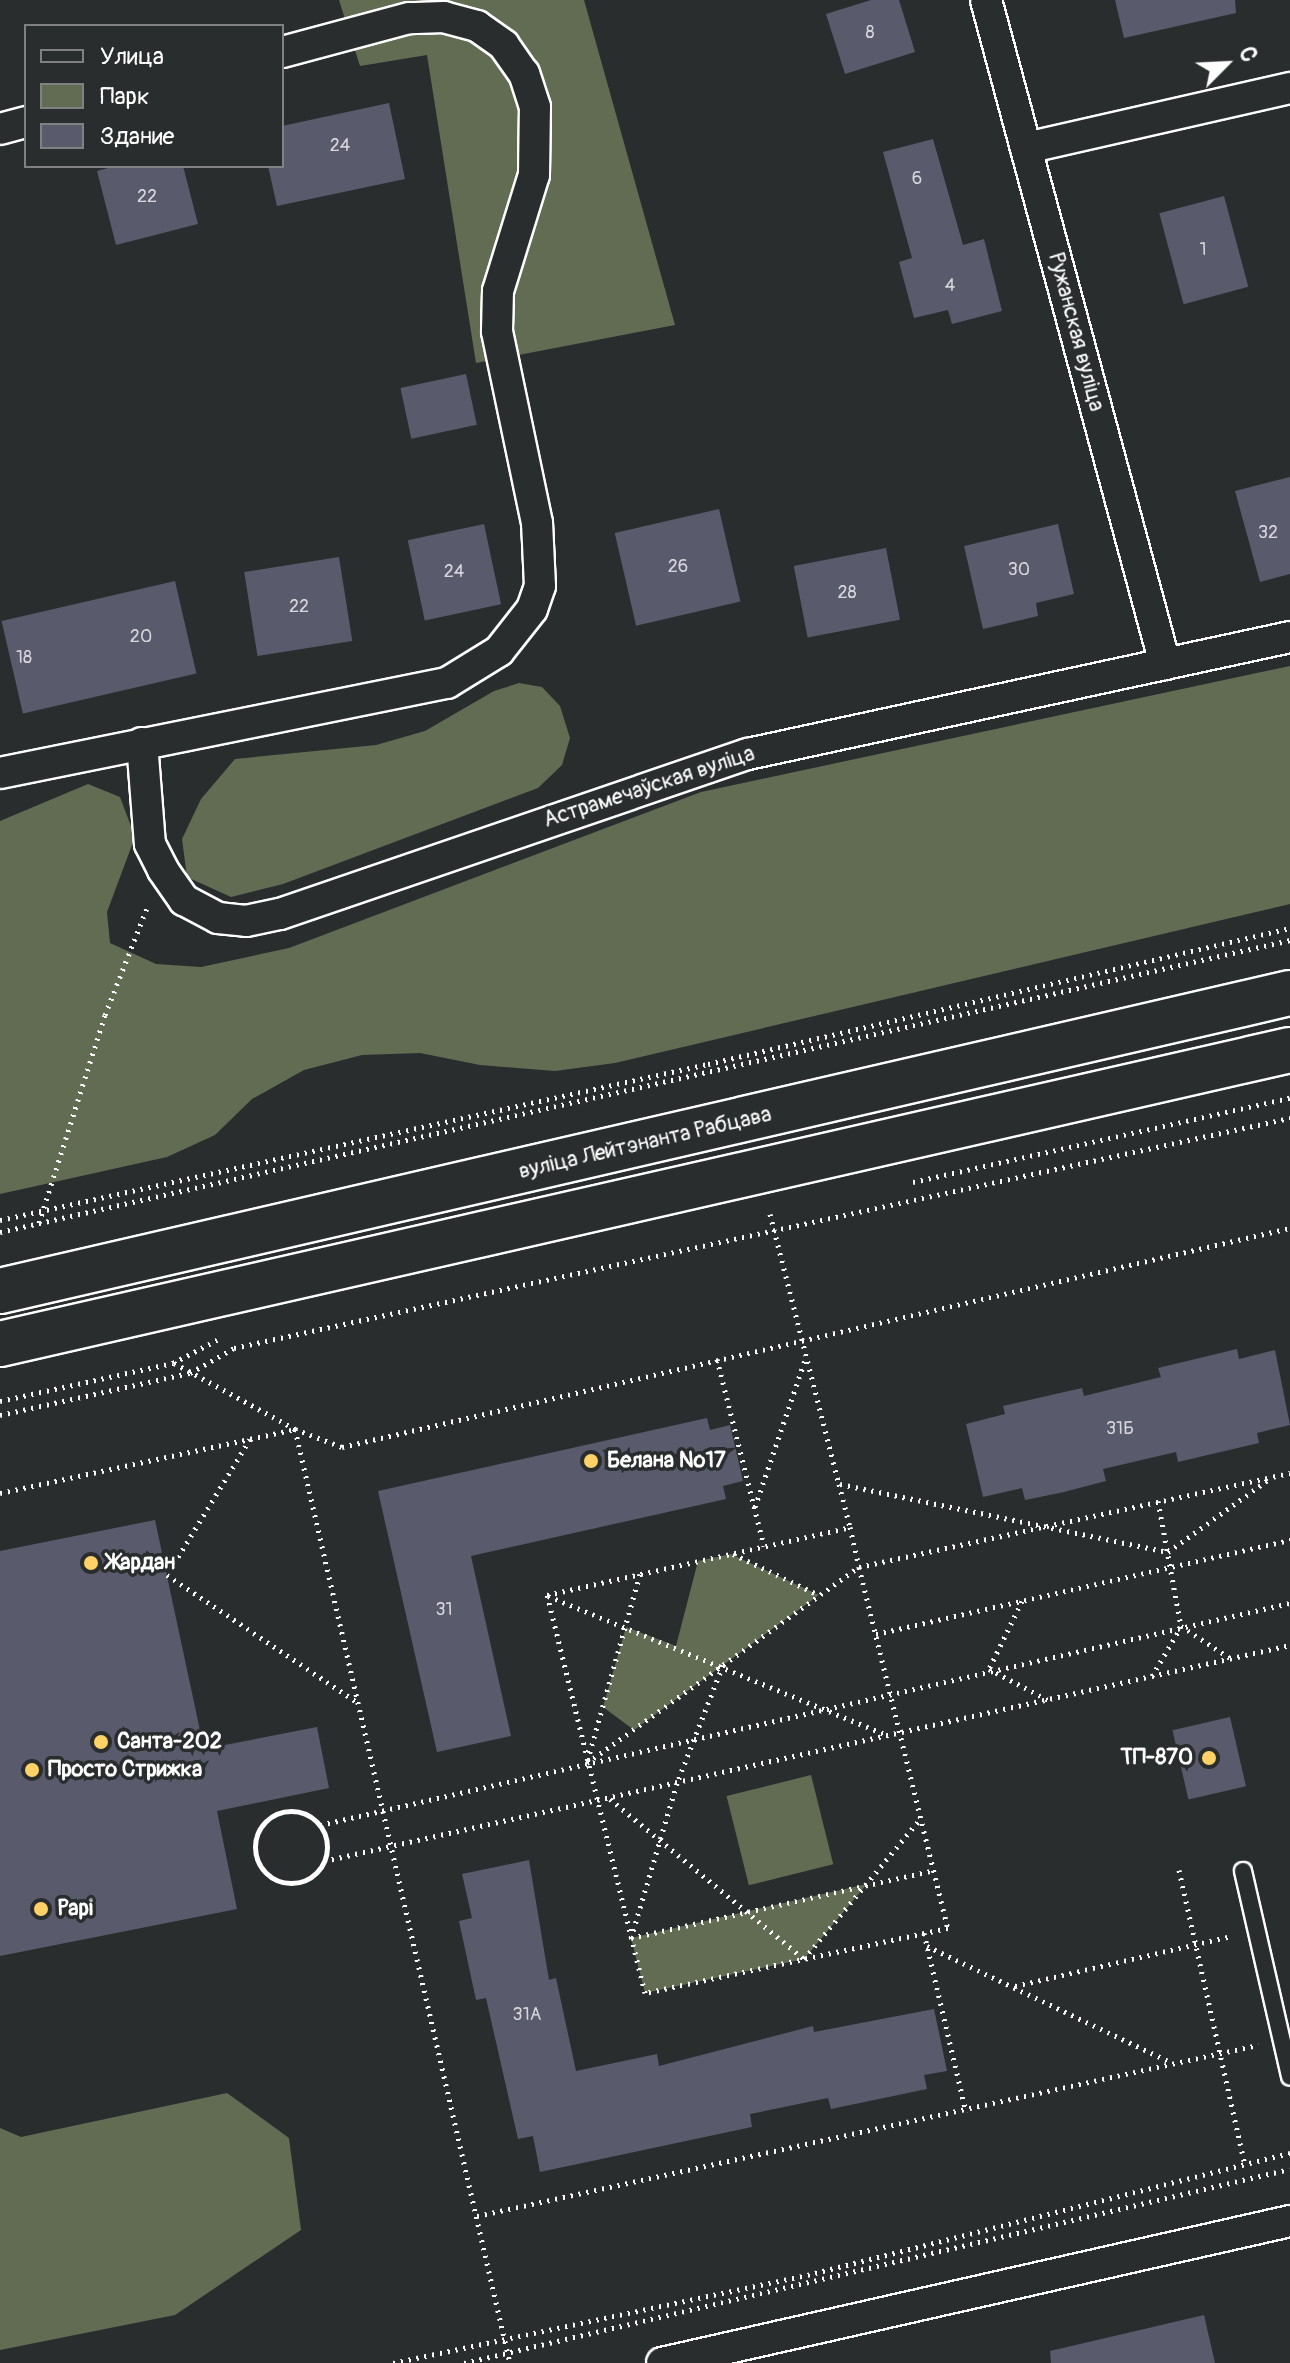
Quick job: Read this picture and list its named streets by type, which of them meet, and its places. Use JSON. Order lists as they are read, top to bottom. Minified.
{"streets":{"highway":["вуліца Лейтэнанта Рабцава"],"street":["Ружанская вуліца","Астрамечаўская вуліца"]},"crossings":[["Ружанская вуліца","Астрамечаўская вуліца"]],"places":["Белана №17","Жардан","Санта-202","ТП-870","Просто Стрижка","Papi"],"house_numbers":["8","24","6","22","1","4","32","26","30","24","28","22","20","18","31Б","31","31А"],"legend":["Улица","Парк","Здание"],"north":"top right"}
